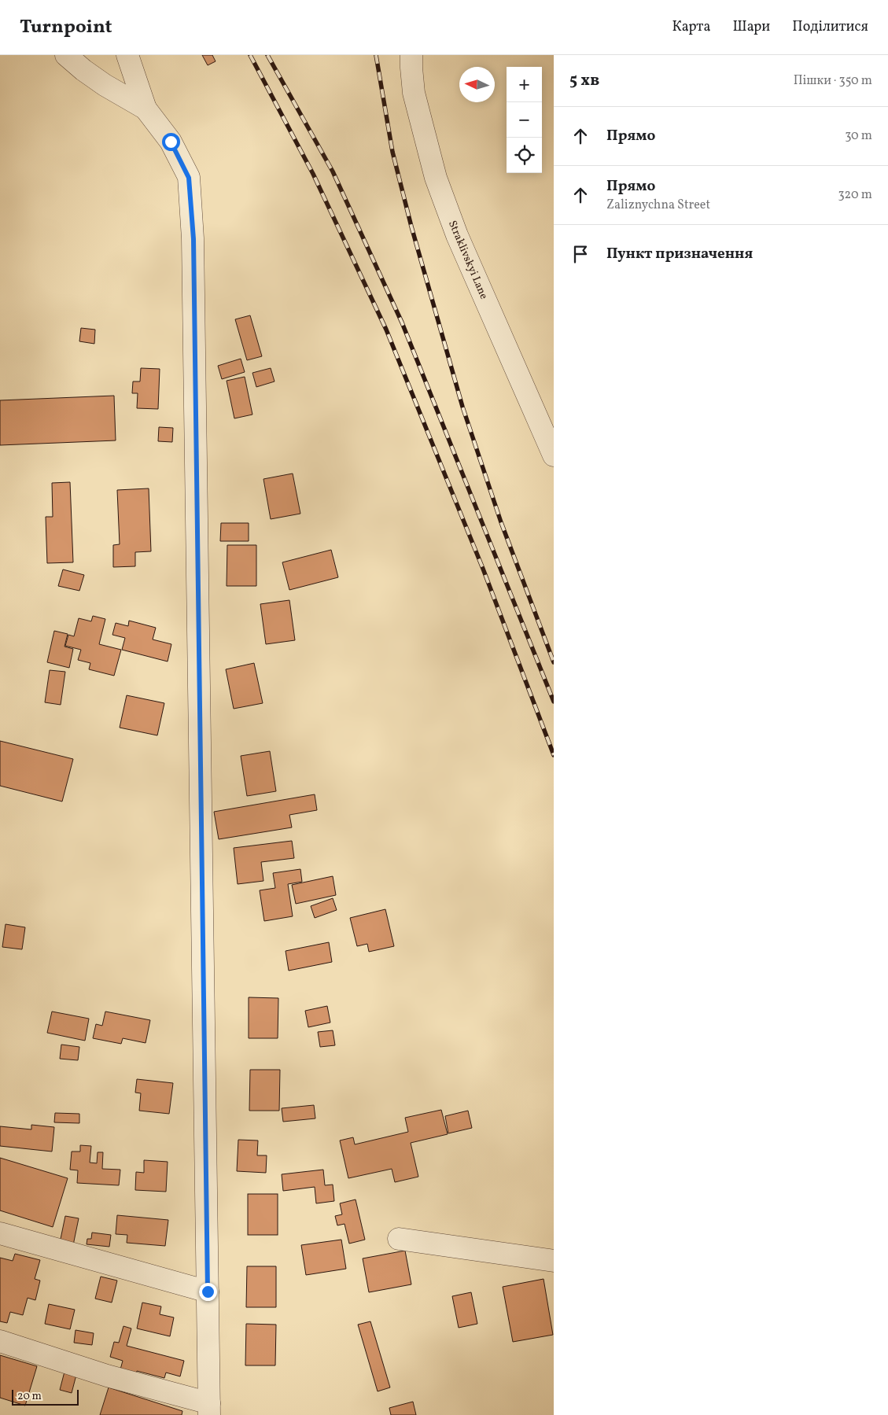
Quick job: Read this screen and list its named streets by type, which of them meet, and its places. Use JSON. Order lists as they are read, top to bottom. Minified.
{"streets":{"street":["Straklivskyi Lane"]},"scale_bar":"20 m","north":"left","page":{"header":"Turnpoint","nav":["Карта","Шари","Поділитися"],"heading":["5 хв","Пішки · 350 m"],"map_buttons":["+","−"],"list":[["Прямо","30 m"],["Прямо","Zaliznychna Street","320 m"],"Пункт призначення"],"scale":"20 m"}}
